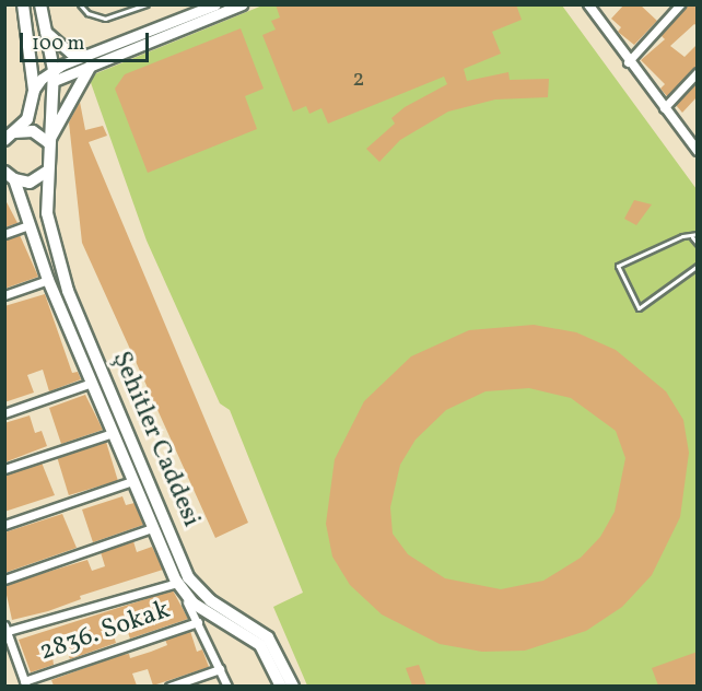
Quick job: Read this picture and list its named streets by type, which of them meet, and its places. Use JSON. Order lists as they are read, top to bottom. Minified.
{"streets":{"main road":["Şehitler Caddesi"],"street":["2836. Sokak"]},"house_numbers":["2"],"scale_bar":"100 m"}
